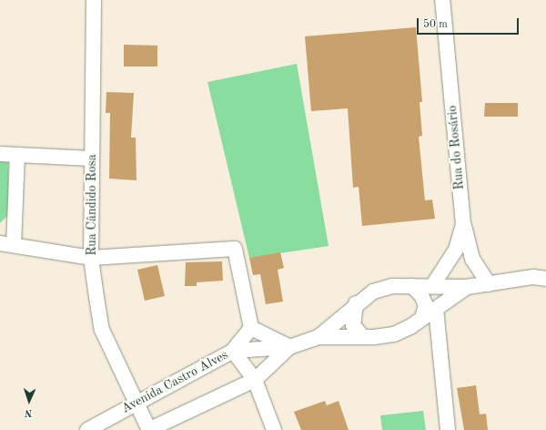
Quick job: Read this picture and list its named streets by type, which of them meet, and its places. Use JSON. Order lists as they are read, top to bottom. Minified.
{"streets":{"street":["Rua do Rosário","Rua Cândido Rosa","Avenida Castro Alves"]},"crossings":[["Rua do Rosário","Avenida Castro Alves"],["Rua Cândido Rosa","Avenida Castro Alves"]],"scale_bar":"50 m","north":"bottom"}
